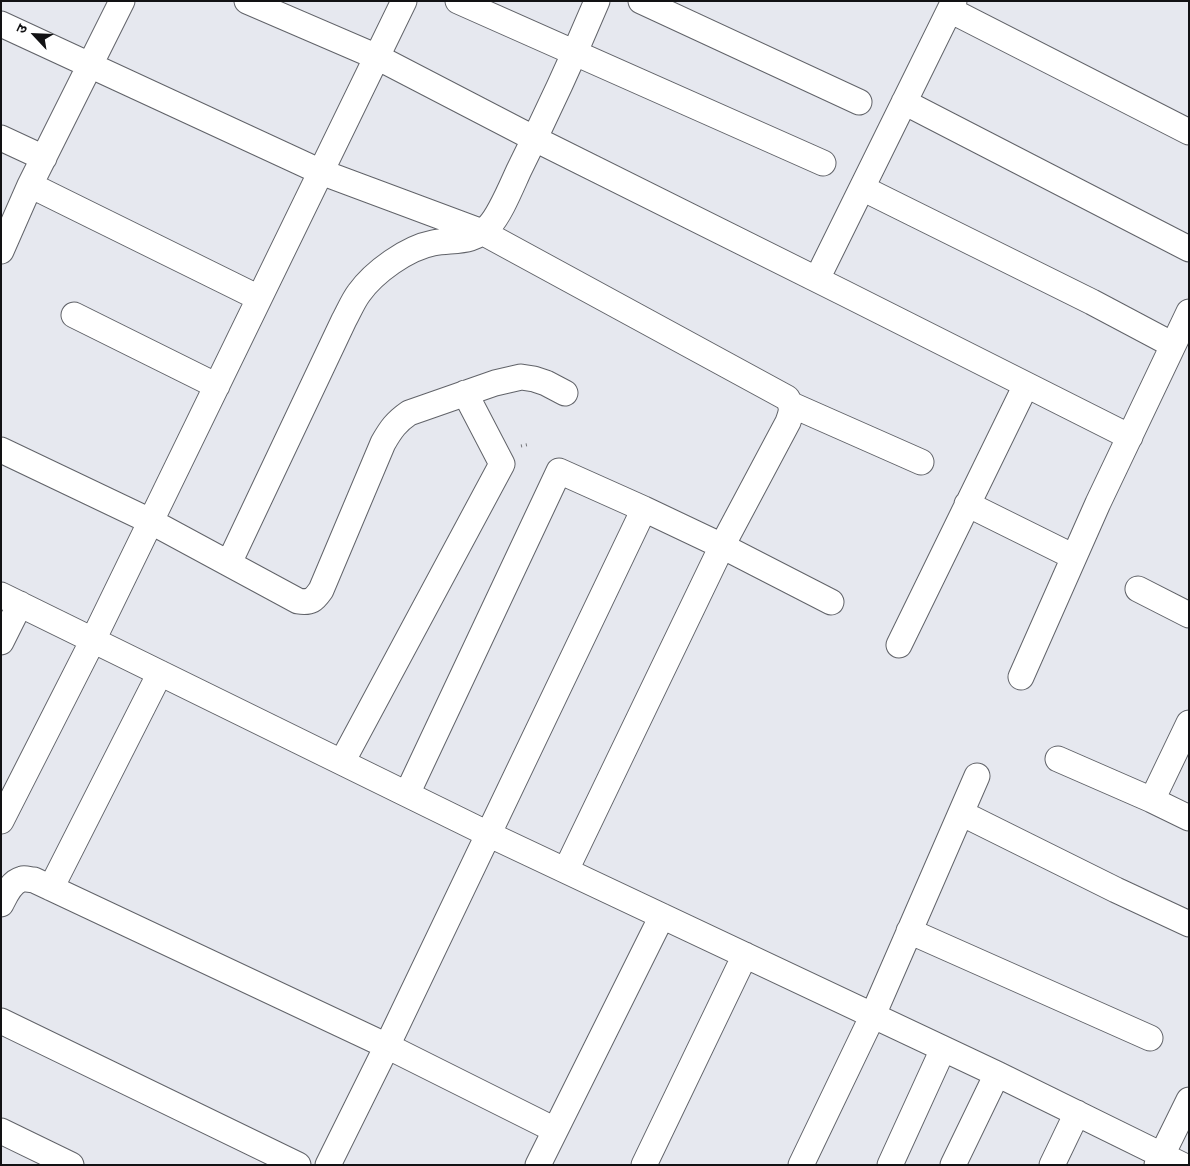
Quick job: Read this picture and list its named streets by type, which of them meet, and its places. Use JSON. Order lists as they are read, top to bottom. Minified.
{"north":"top left"}
